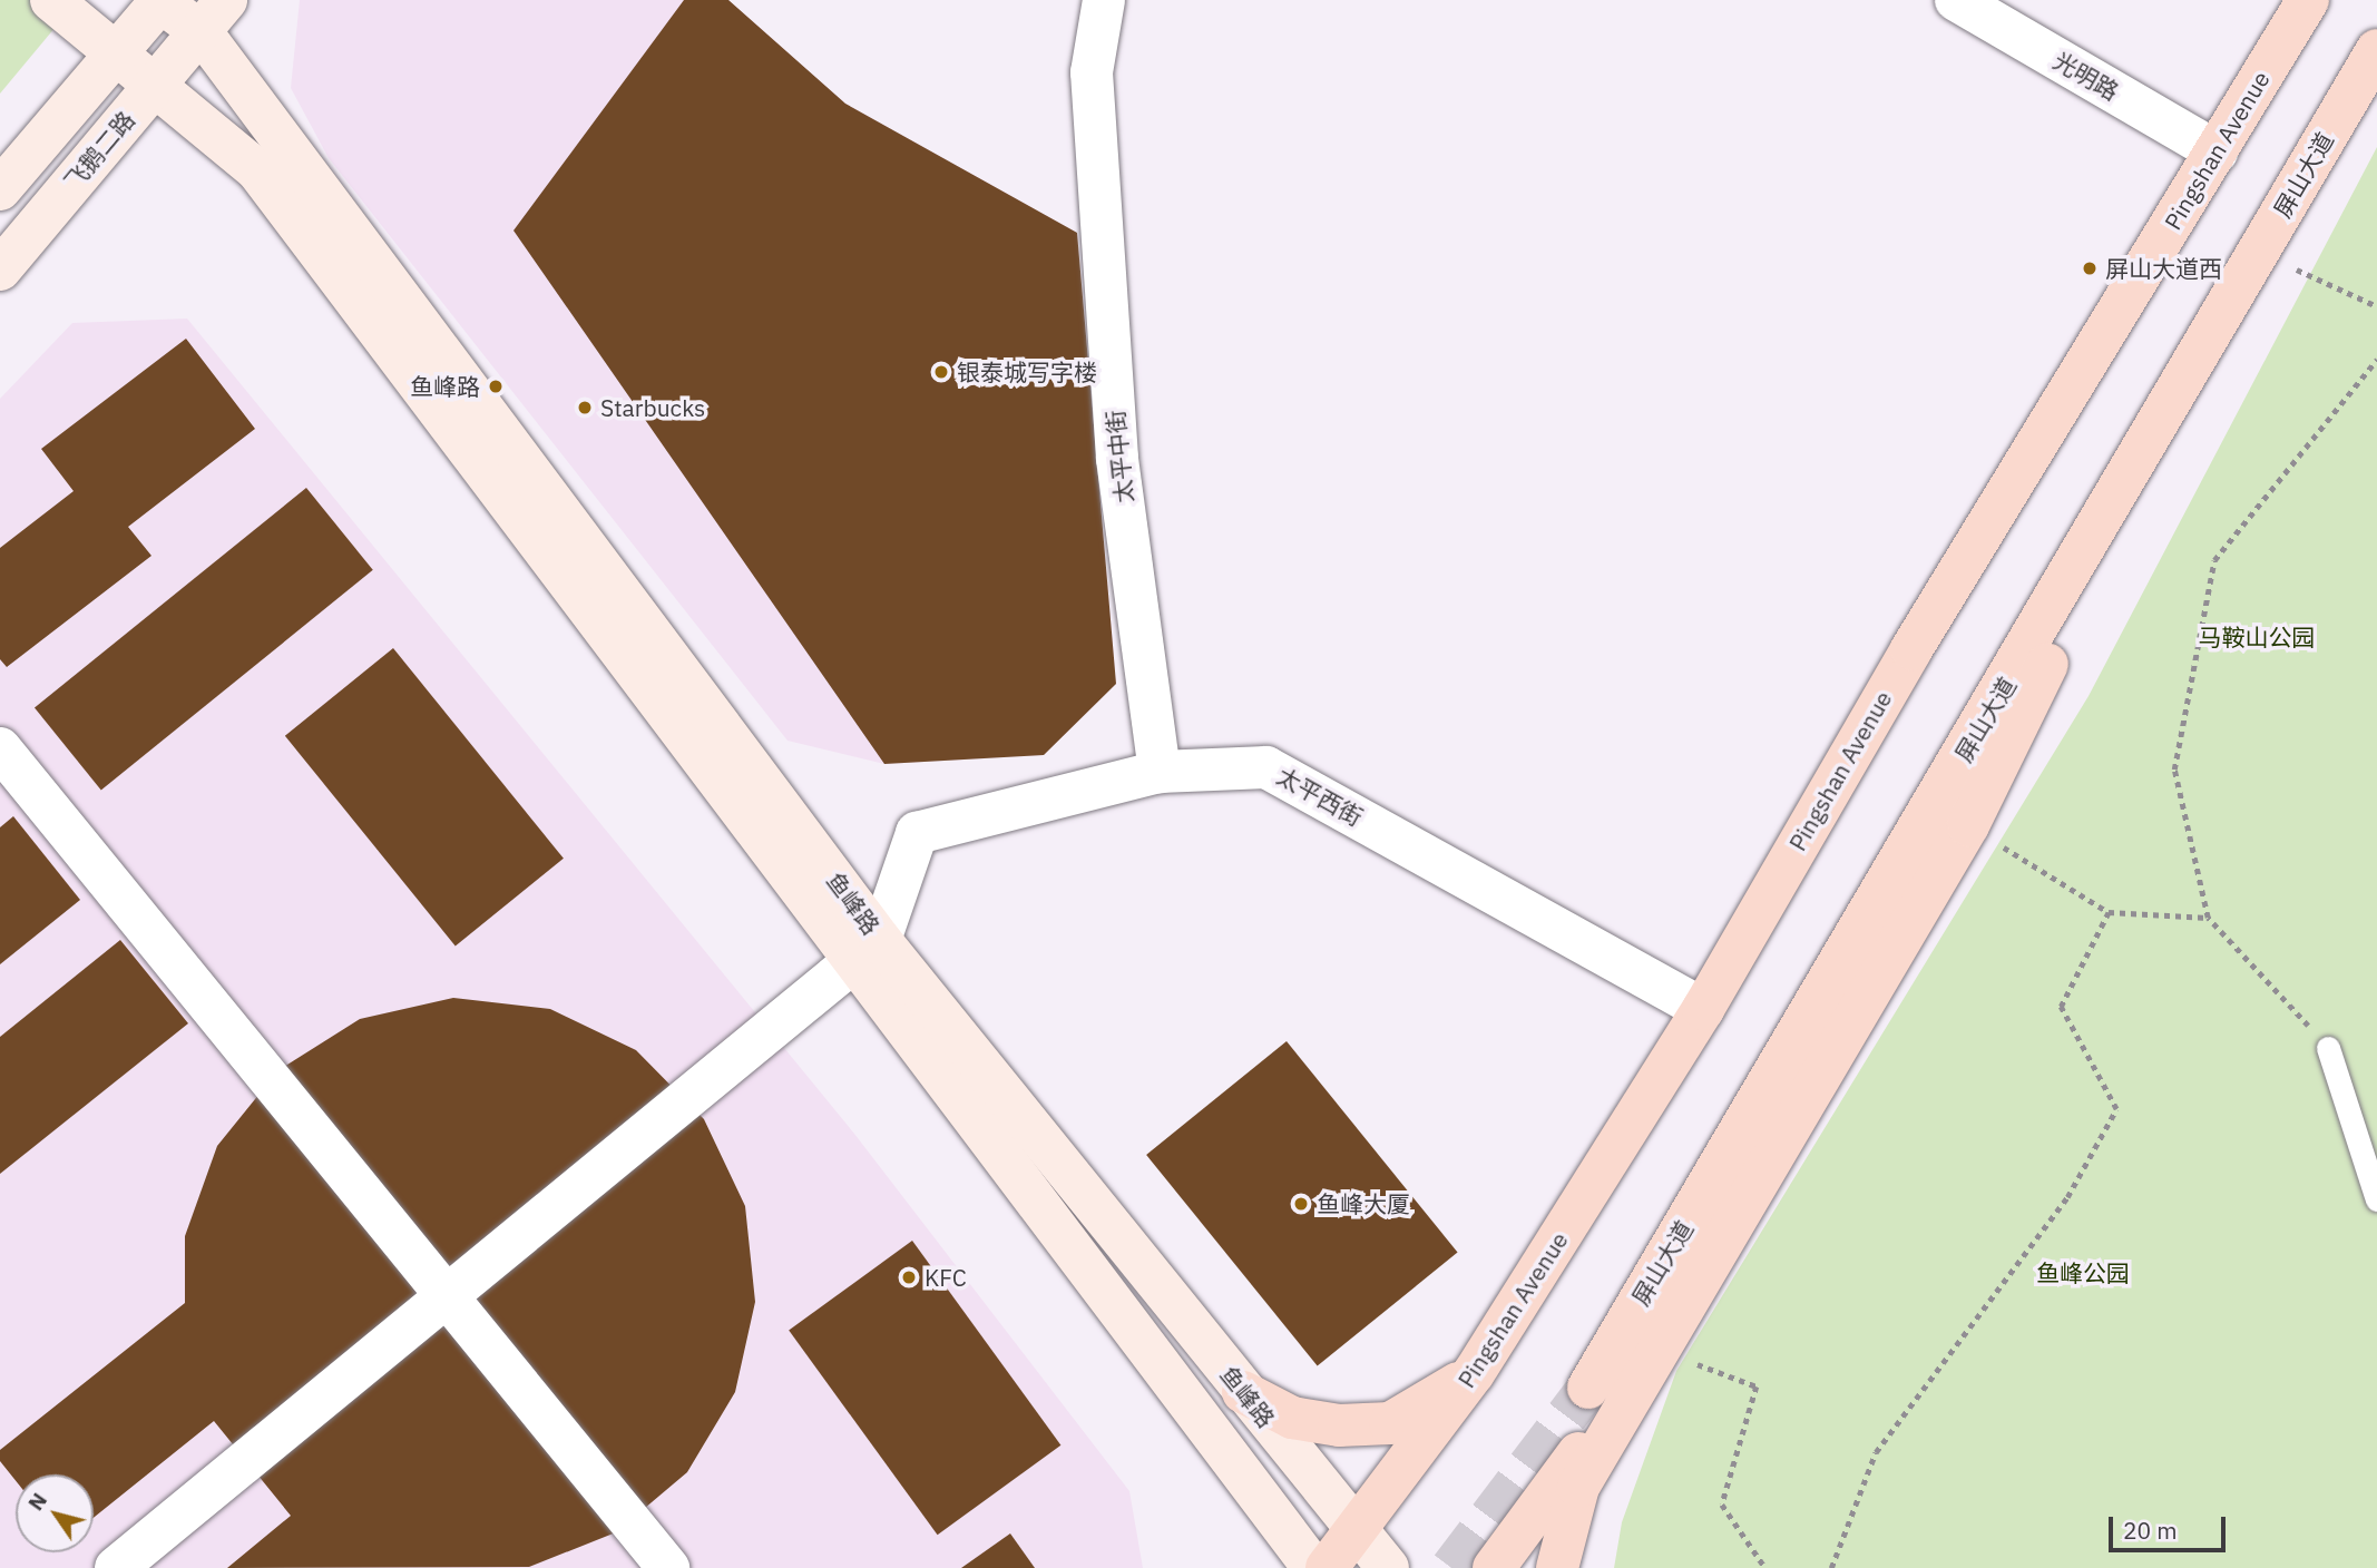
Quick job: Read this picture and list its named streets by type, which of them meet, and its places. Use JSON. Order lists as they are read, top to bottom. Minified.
{"streets":{"main road":["飞鹅二路","Pingshan Avenue","屏山大道","鱼峰路"],"street":["光明路","太平中街","太平西街"]},"crossings":[["光明路","Pingshan Avenue"],["飞鹅二路","鱼峰路"],["Pingshan Avenue","太平西街"],["Pingshan Avenue","鱼峰路"],["太平中街","太平西街"],["太平西街","鱼峰路"]],"parks":["马鞍山公园","鱼峰公园"],"places":["屏山大道西","银泰城写字楼","鱼峰路","Starbucks","鱼峰大厦","KFC"],"scale_bar":"20 m","north":"top left"}
